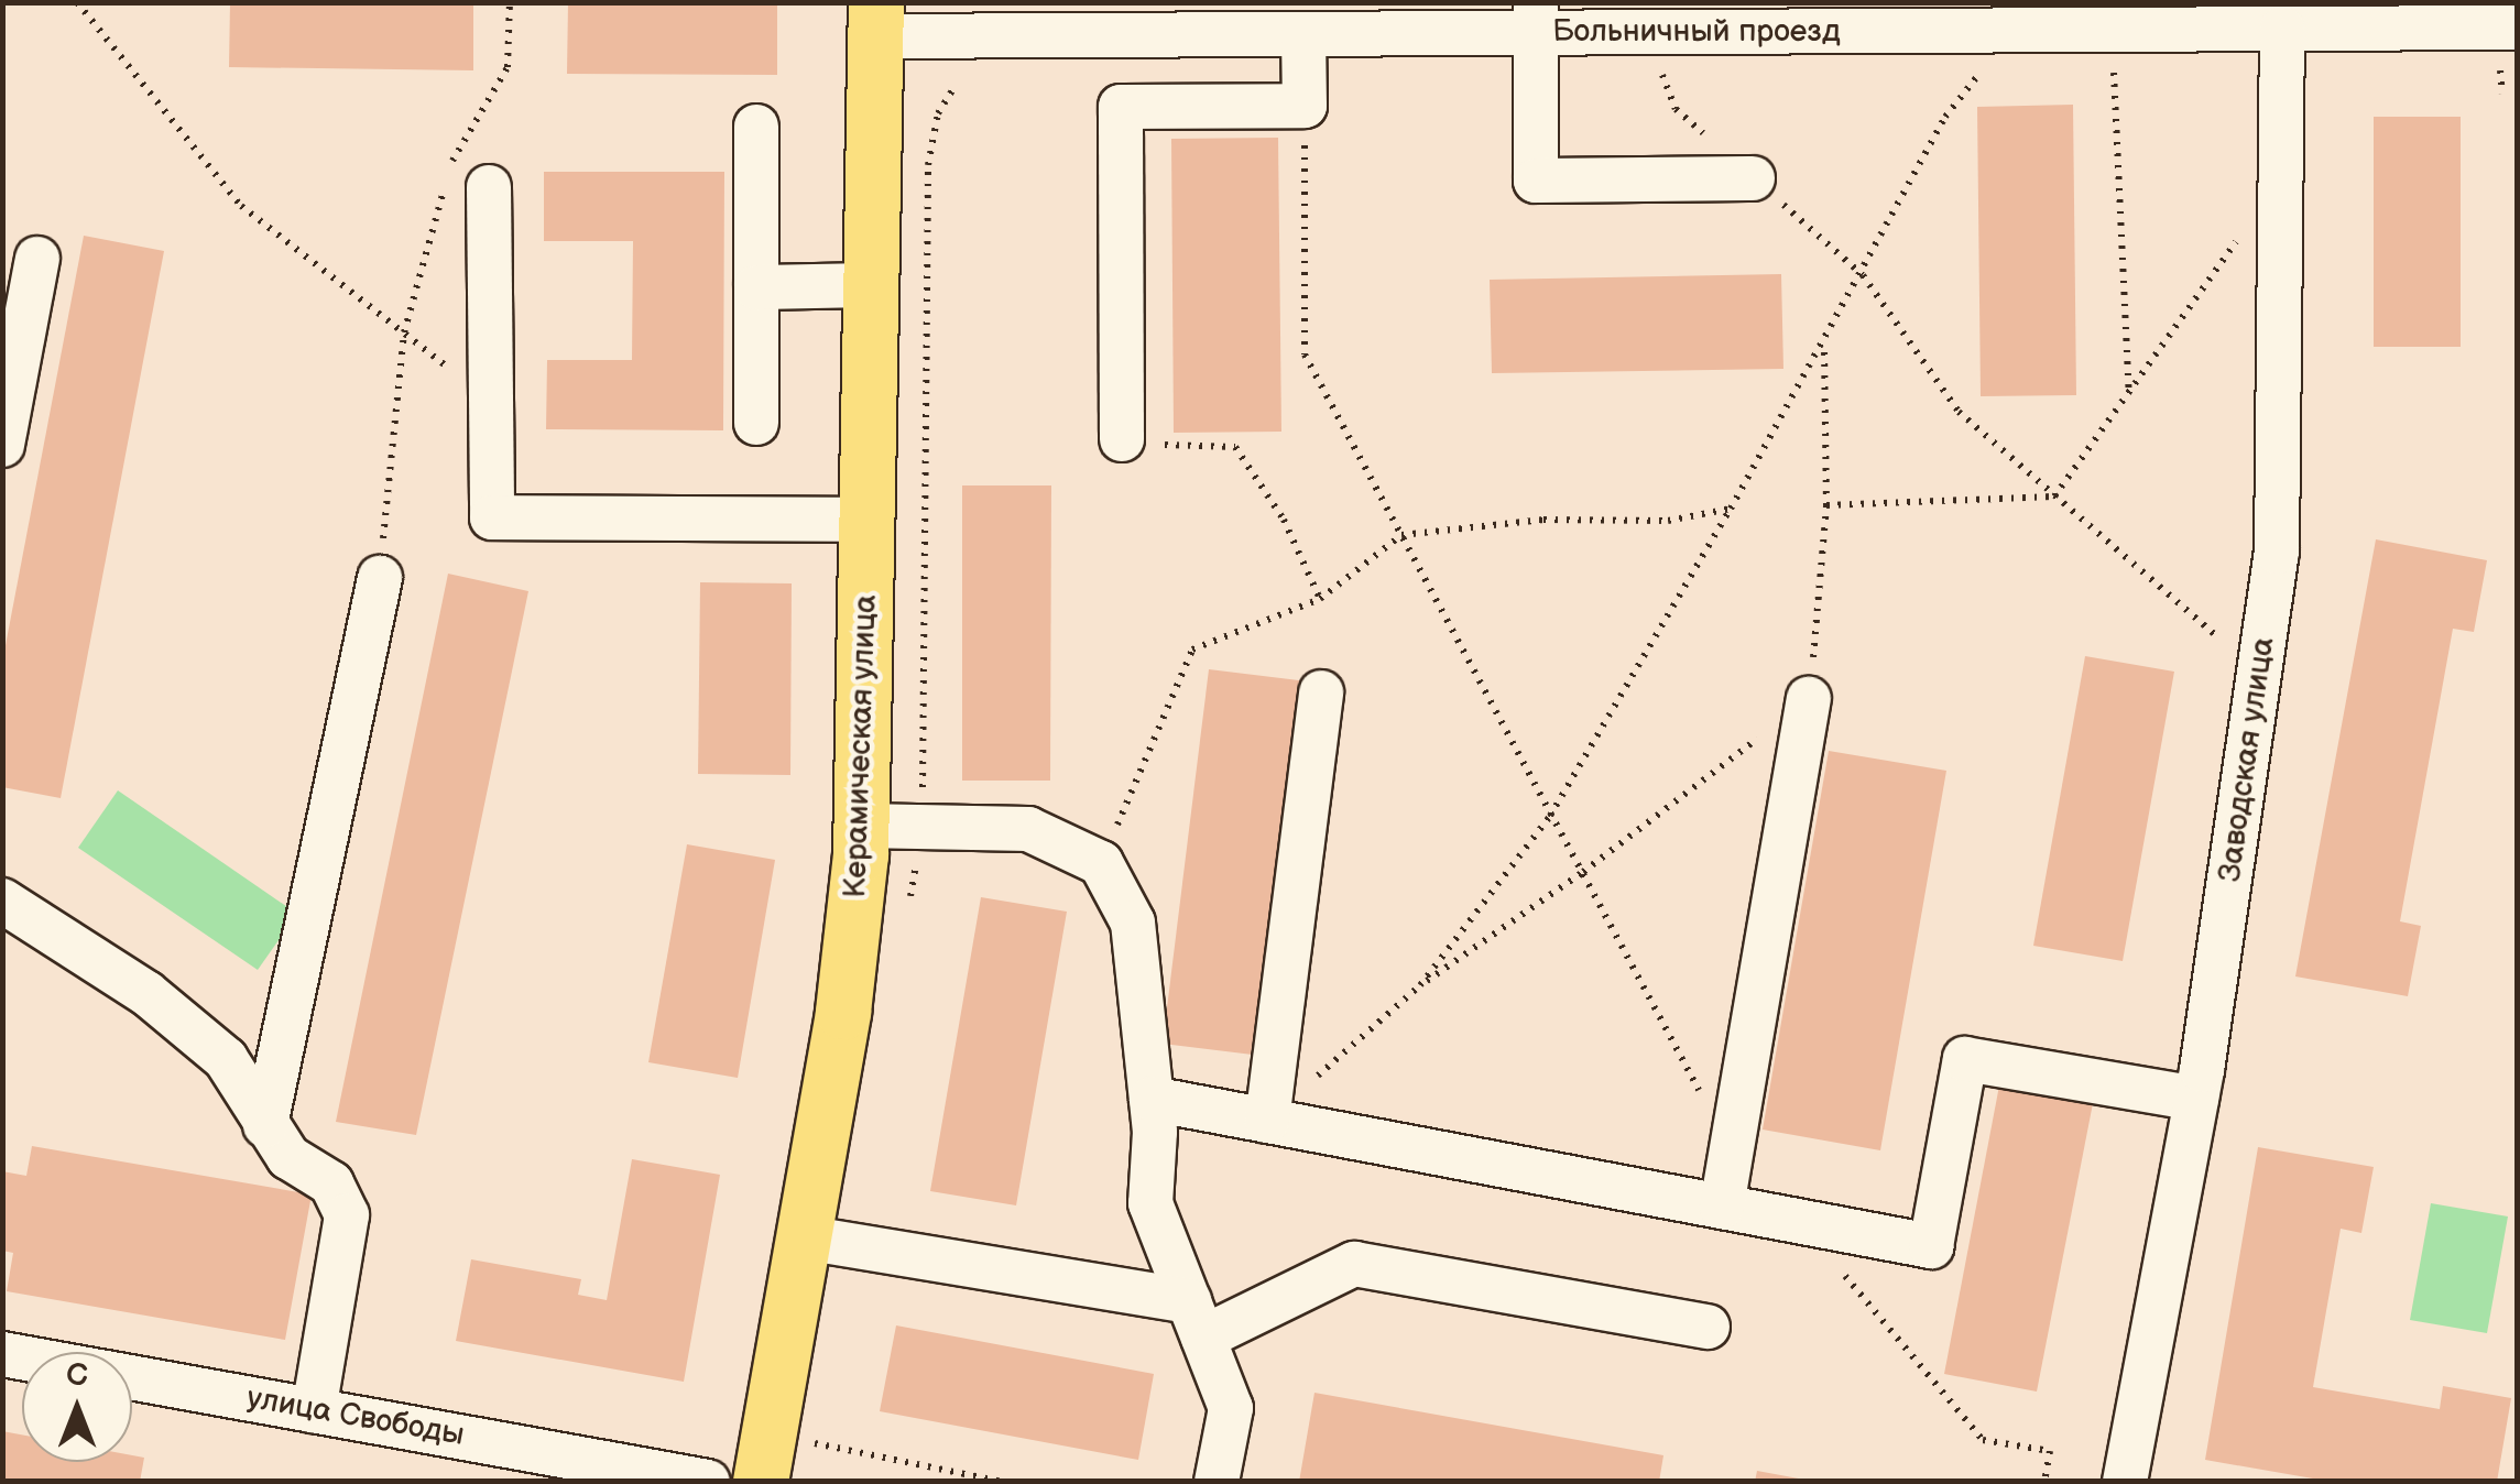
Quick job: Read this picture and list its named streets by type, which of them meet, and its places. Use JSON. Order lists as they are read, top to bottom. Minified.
{"streets":{"main road":["Керамическая улица"],"street":["Больничный проезд","Заводская улица","улица Свободы"]},"crossings":[["Больничный проезд","Керамическая улица"],["Больничный проезд","Заводская улица"]],"north":"top"}
